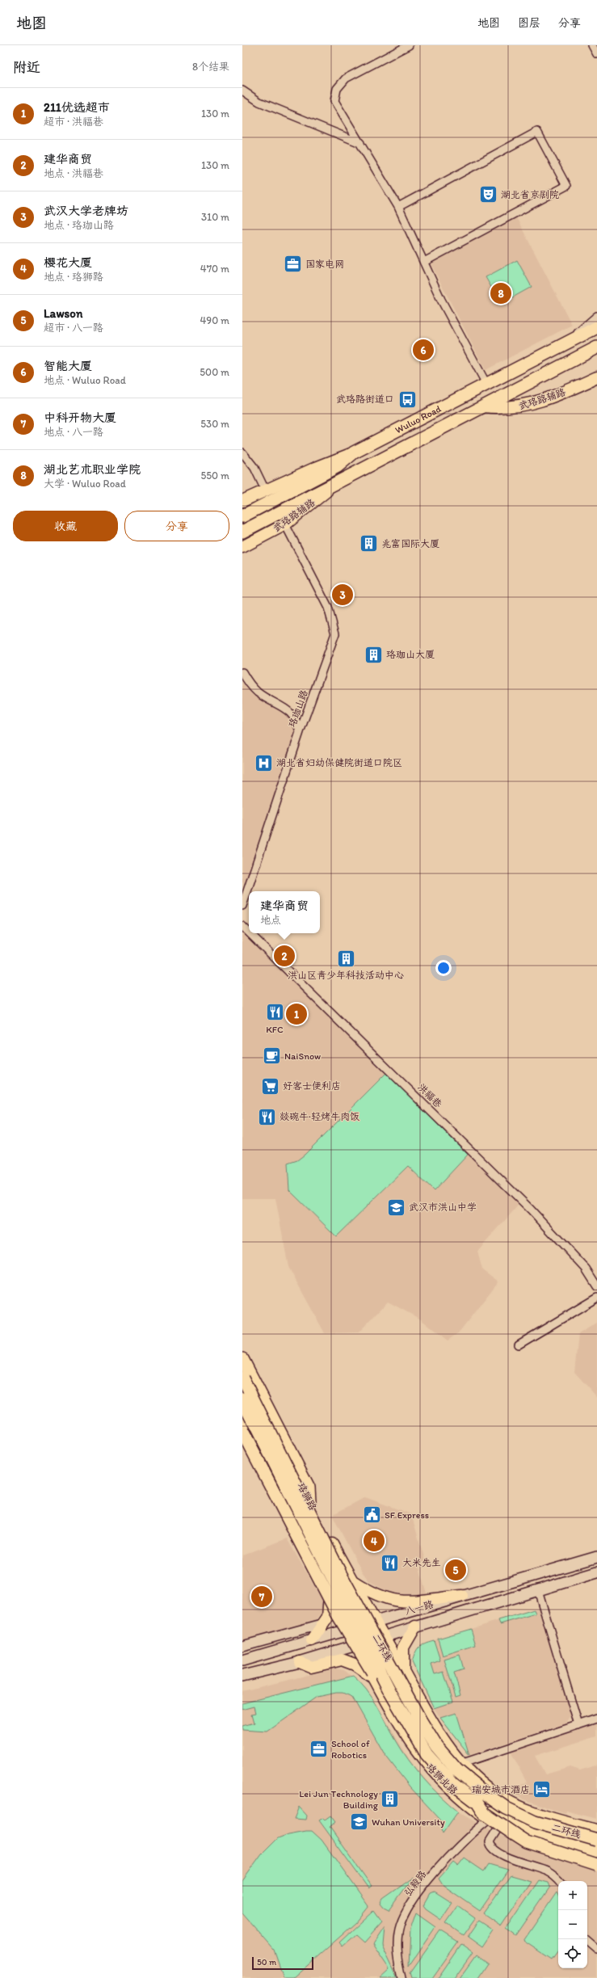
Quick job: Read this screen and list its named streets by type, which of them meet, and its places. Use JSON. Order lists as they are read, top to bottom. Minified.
{"streets":{"highway":["Wuluo Road","二环线"],"main road":["武珞路辅路","珞狮路","八一路","珞狮北路"],"street":["珞珈山路","洪福巷","弘毅路"]},"crossings":[["武珞路辅路","Wuluo Road"],["武珞路辅路","珞珈山路"],["珞狮路","八一路"],["八一路","珞狮北路"],["珞狮北路","弘毅路"]],"places":{"theatre":["湖北省京剧院"],"office":["国家电网","School of Robotics"],"bus stop":["武珞路街道口"],"building":["兆富国际大厦","珞珈山大厦","洪山区青少年科技活动中心","Lei Jun Technology Building"],"hospital":["湖北省妇幼保健院街道口院区"],"restaurant":["KFC","燚碗牛·轻烤牛肉饭","大米先生"],"cafe":["NaiSnow"],"supermarket":["好客士便利店"],"school or university":["武汉市洪山中学","Wuhan University"],"public building":["SF Express"],"hotel":["瑞安城市酒店"]},"scale_bar":"50 m","page":{"header":"地图","nav":["地图","图层","分享"],"heading":["附近","8个结果"],"list":[{"mark":"1","name":"211优选超市","note":"超市 · 洪福巷","value":"130 m"},{"mark":"2","name":"建华商贸","note":"地点 · 洪福巷","value":"130 m"},{"mark":"3","name":"武汉大学老牌坊","note":"地点 · 珞珈山路","value":"310 m"},{"mark":"4","name":"樱花大厦","note":"地点 · 珞狮路","value":"470 m"},{"mark":"5","name":"Lawson","note":"超市 · 八一路","value":"490 m"},{"mark":"6","name":"智能大厦","note":"地点 · Wuluo Road","value":"500 m"},{"mark":"7","name":"中科开物大厦","note":"地点 · 八一路","value":"530 m"},{"mark":"8","name":"湖北艺术职业学院","note":"大学 · Wuluo Road","value":"550 m"}],"pins":["8","6","3","2","1","4","5","7"],"buttons":["收藏","分享"],"popup":["建华商贸","地点"],"map_buttons":["+","−"],"scale":"50 m"}}
